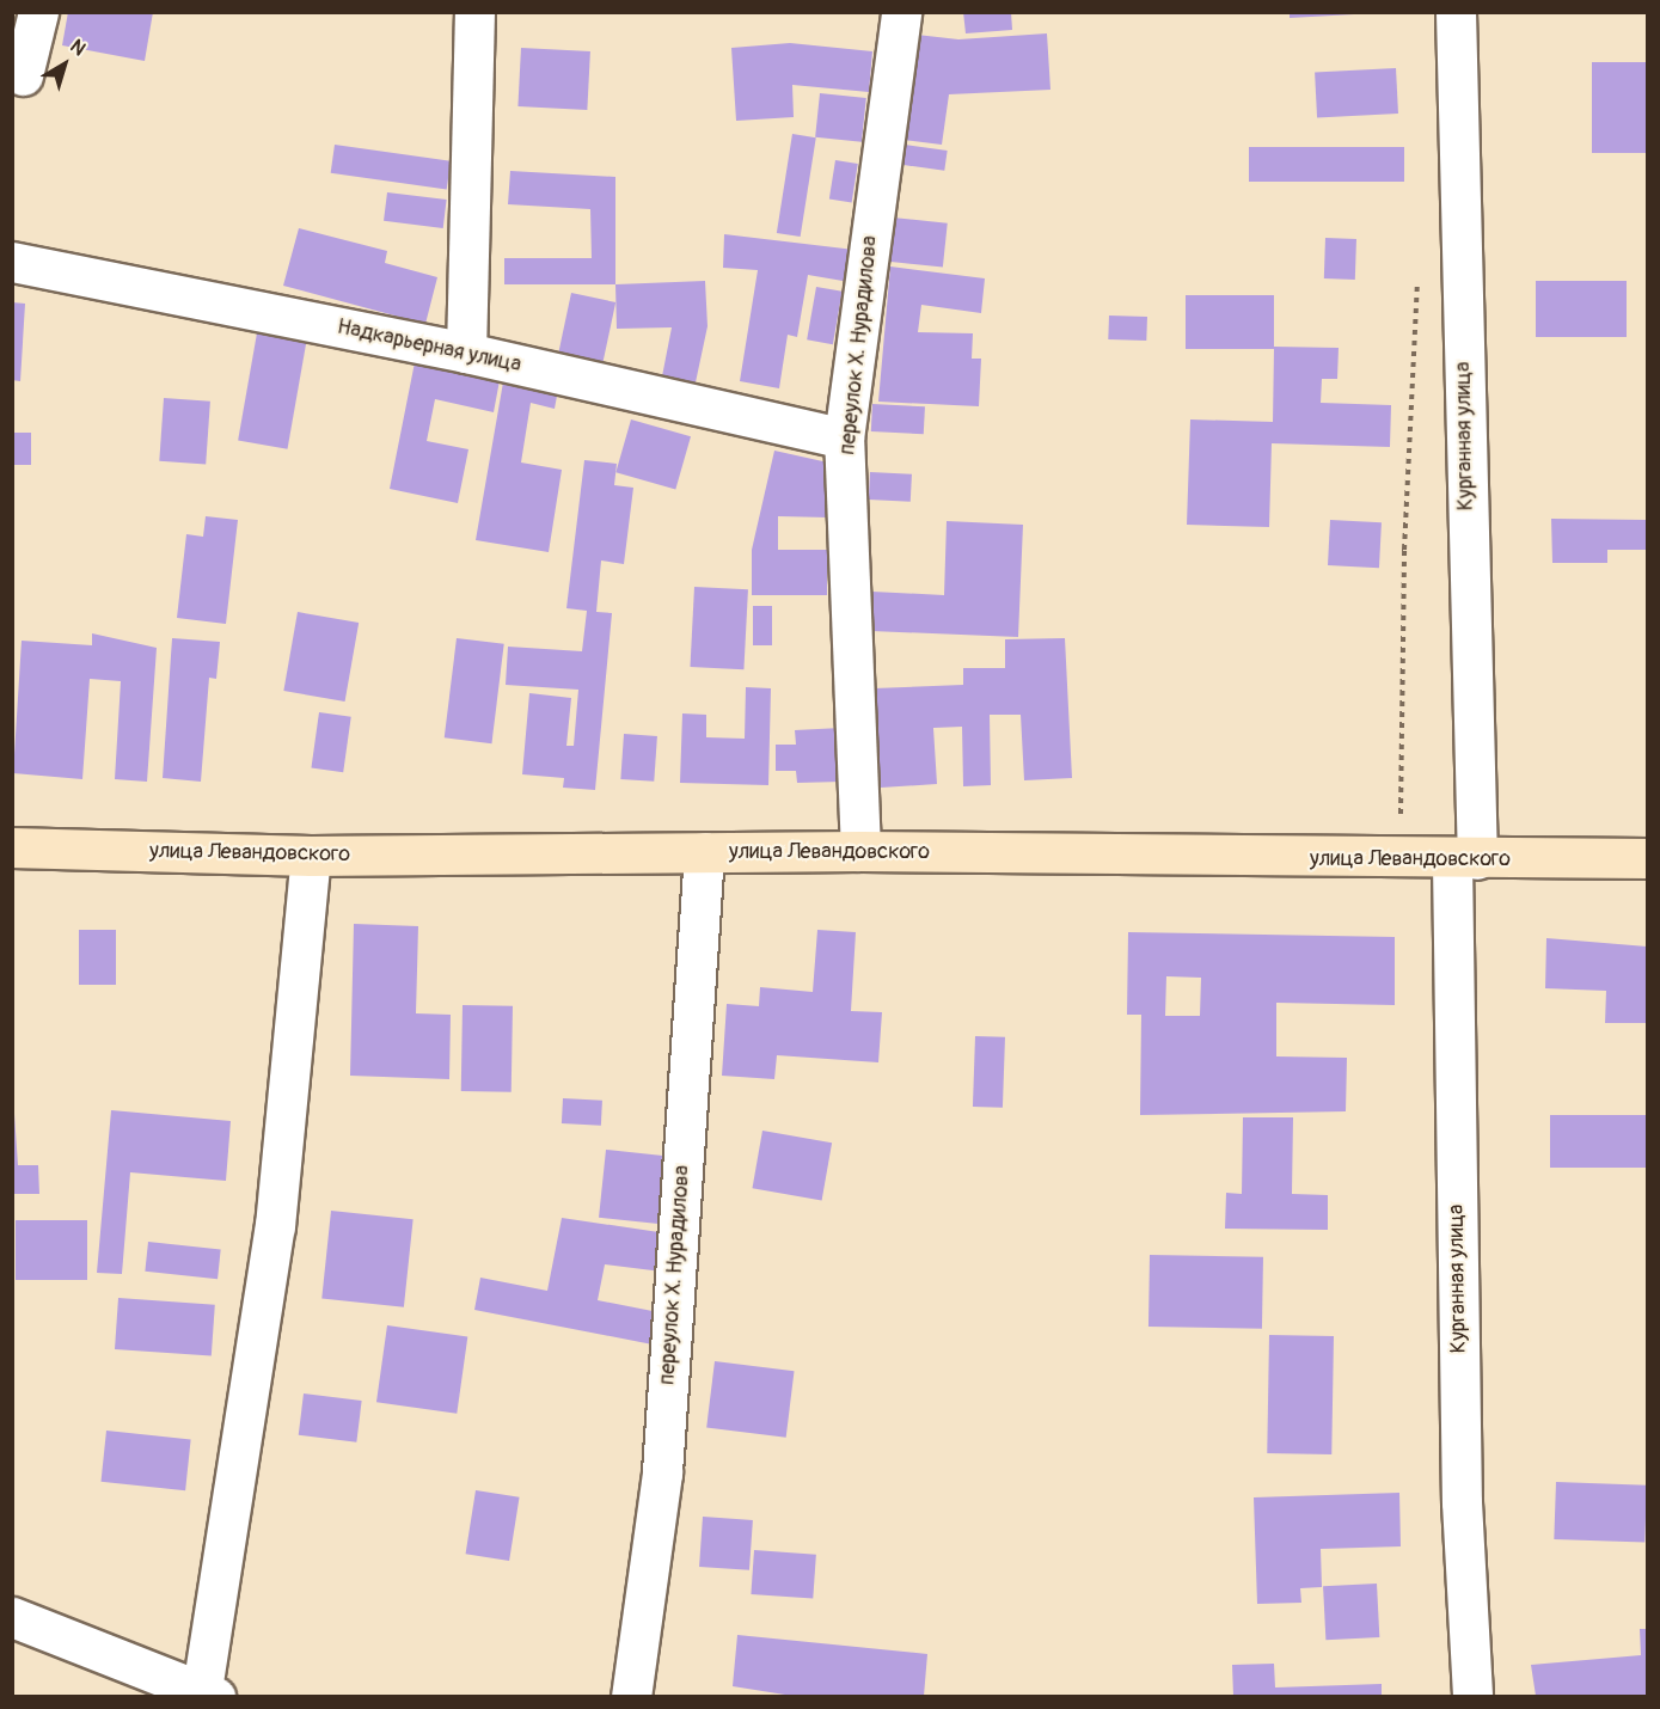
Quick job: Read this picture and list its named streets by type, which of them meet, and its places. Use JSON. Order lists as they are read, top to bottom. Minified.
{"streets":{"street":["переулок Х. Нурадилова","Надкарьерная улица","Курганная улица","улица Левандовского"]},"crossings":[["переулок Х. Нурадилова","Надкарьерная улица"],["переулок Х. Нурадилова","улица Левандовского"],["Курганная улица","улица Левандовского"]],"north":"top right"}
